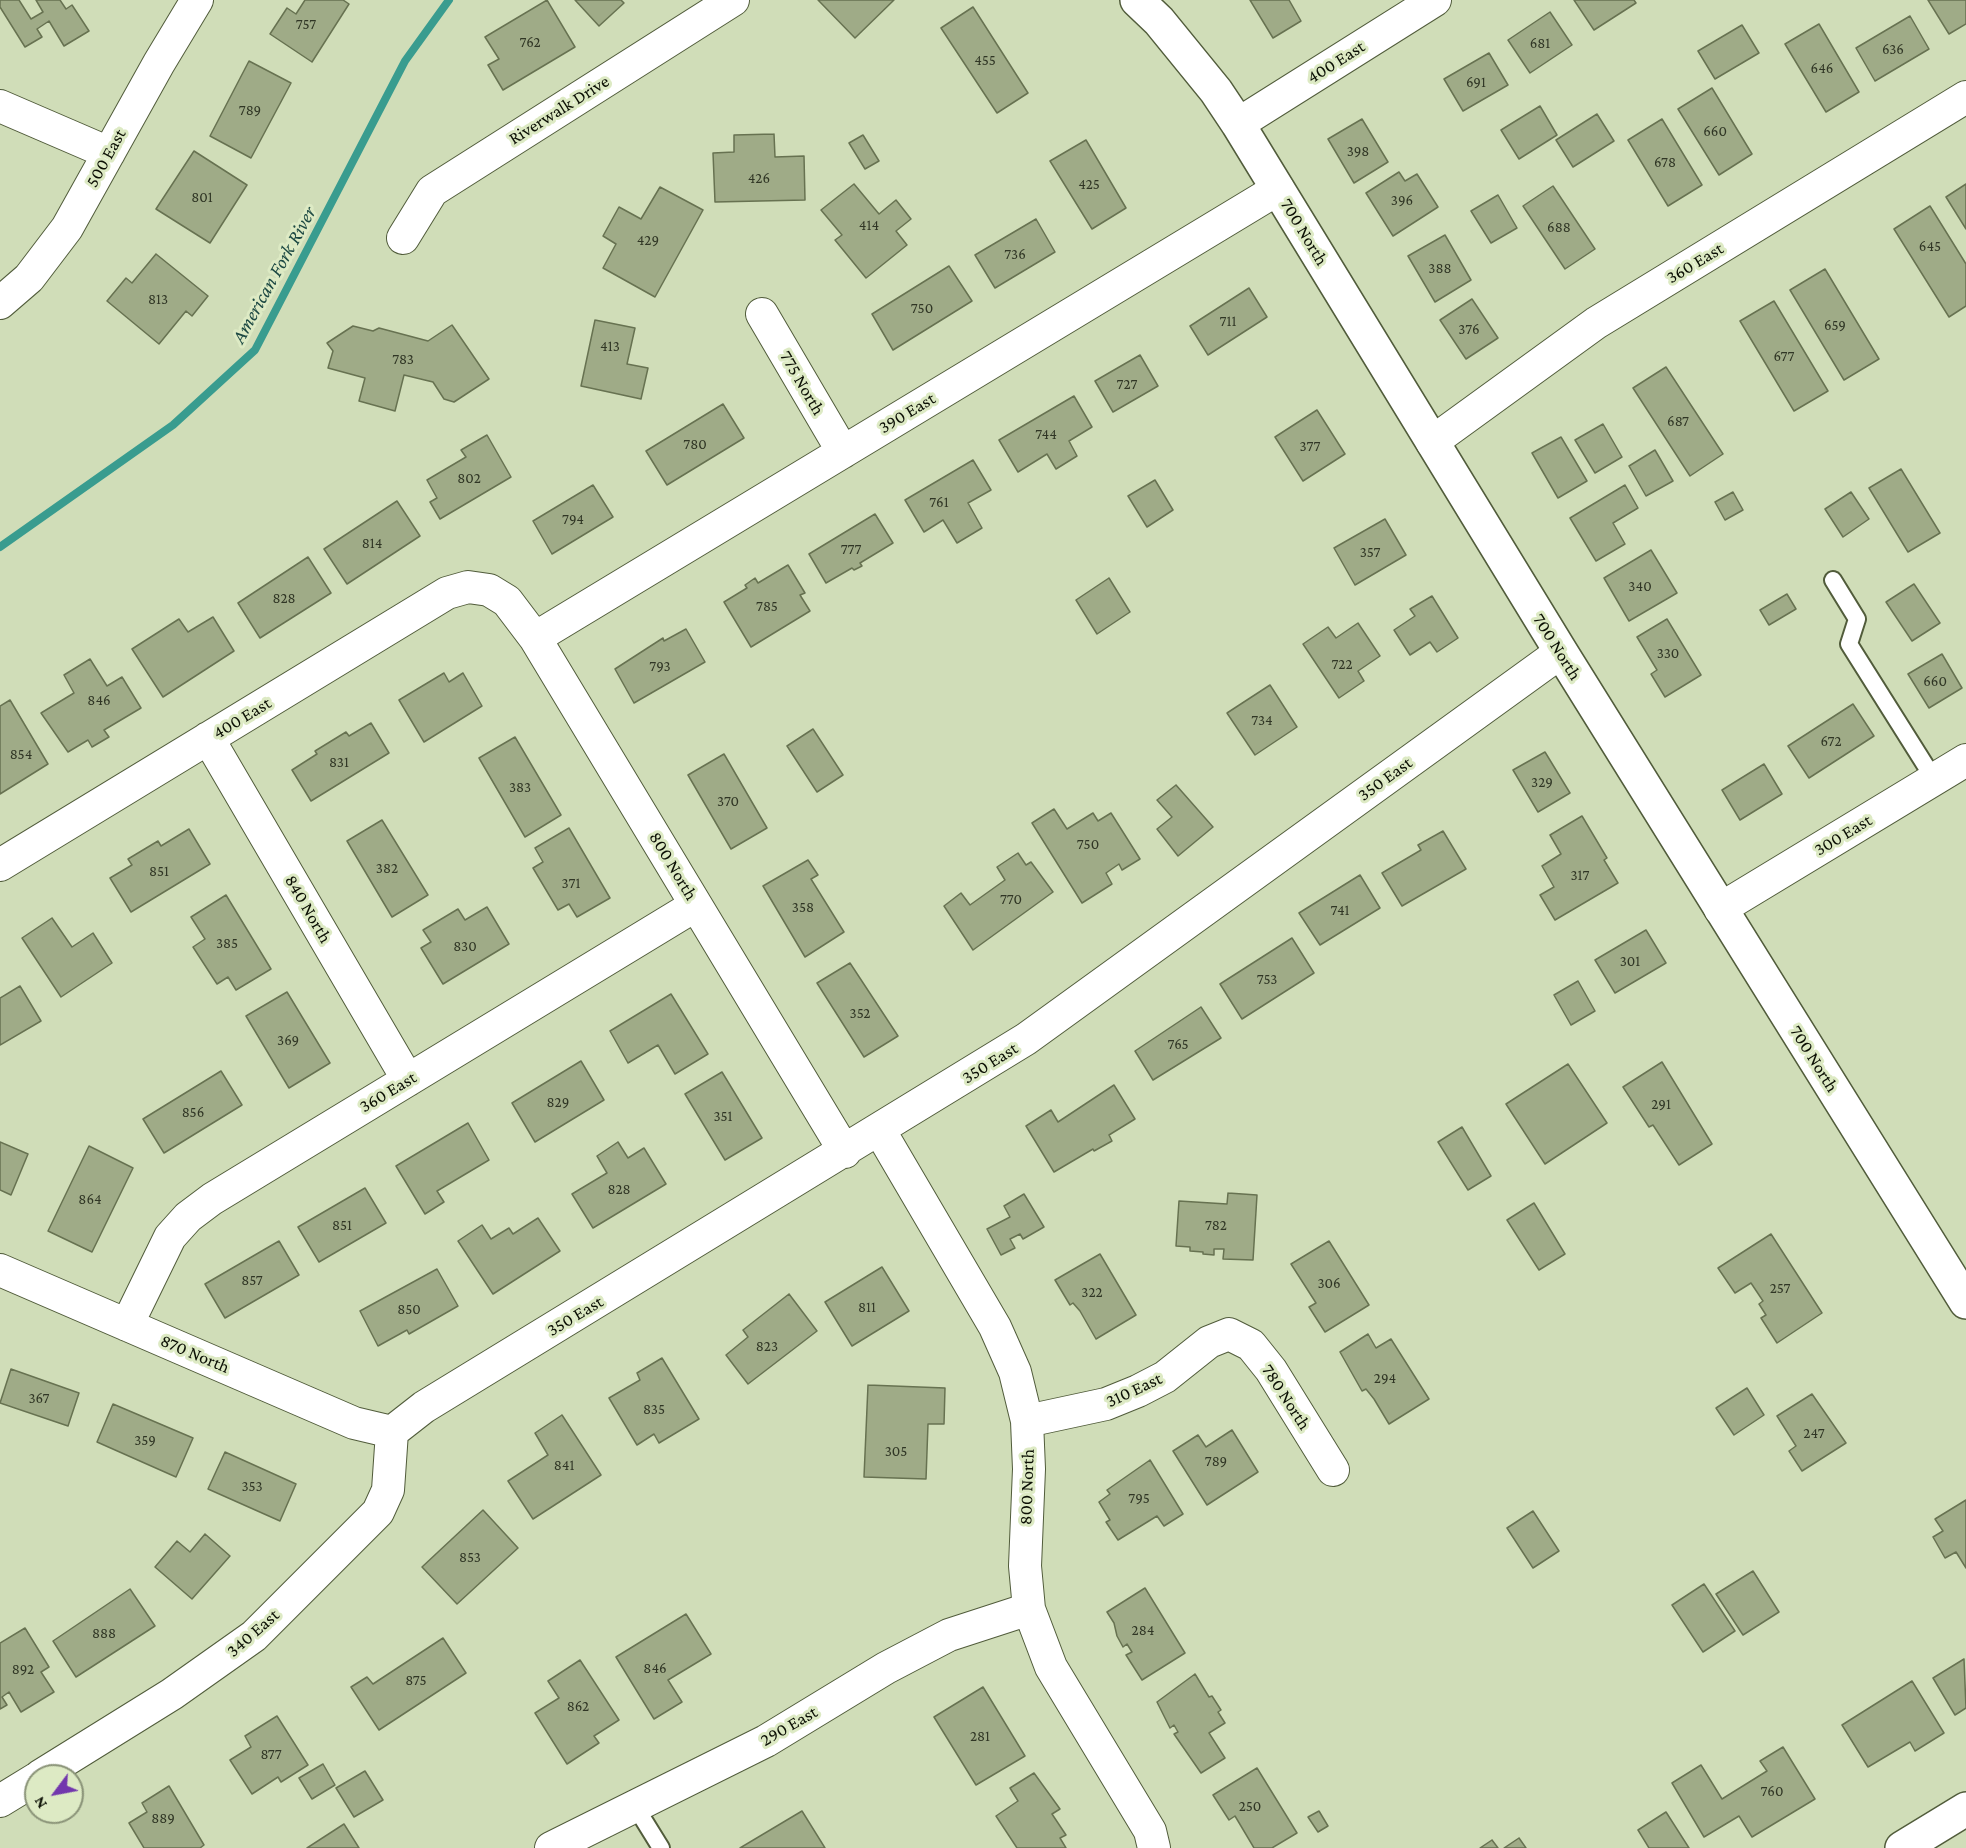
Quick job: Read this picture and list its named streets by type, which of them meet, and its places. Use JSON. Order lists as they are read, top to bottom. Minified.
{"streets":{"street":["400 East","Riverwalk Drive","500 East","700 North","360 East","775 North","390 East","350 East","300 East","800 North","840 North","870 North","310 East","780 North","340 East","290 East"]},"crossings":[["400 East","700 North"],["400 East","800 North"],["400 East","840 North"],["700 North","360 East"],["700 North","390 East"],["700 North","350 East"],["700 North","300 East"],["360 East","800 North"],["360 East","840 North"],["360 East","870 North"],["775 North","390 East"],["390 East","800 North"],["350 East","800 North"],["350 East","870 North"],["350 East","340 East"],["800 North","310 East"],["800 North","290 East"],["870 North","340 East"],["310 East","780 North"]],"water":["American Fork River"],"house_numbers":["757","762","681","636","455","646","691","789","660","398","678","426","425","801","396","414","688","429","645","736","388","813","750","711","659","376","413","677","783","727","687","744","780","377","802","761","794","814","777","357","340","828","785","330","722","793","660","846","734","672","854","831","329","383","370","750","382","851","317","371","770","358","741","385","830","301","753","352","369","765","829","291","856","351","828","864","851","782","857","306","257","322","811","850","823","294","367","835","247","359","305","789","841","353","795","853","284","888","846","892","875","862","281","877","760","250","889"],"north":"bottom left"}
